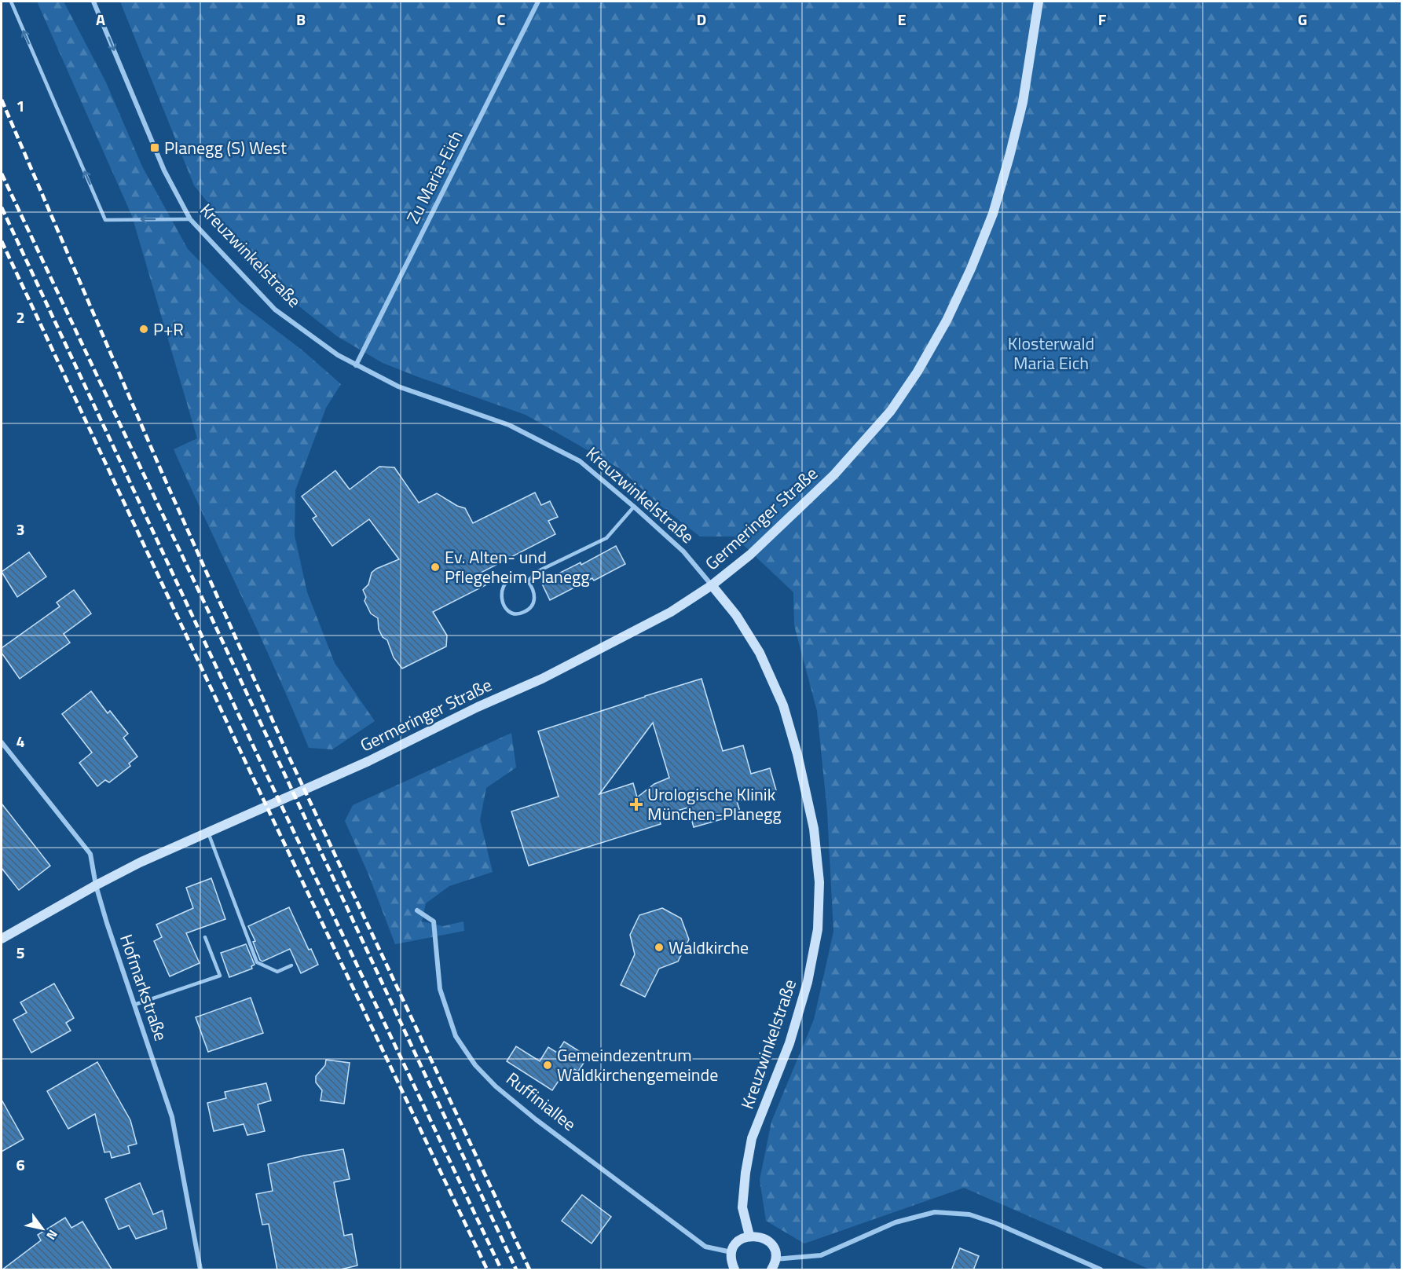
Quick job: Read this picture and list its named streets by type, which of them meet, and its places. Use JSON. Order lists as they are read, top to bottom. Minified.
{"streets":{"main road":["Kreuzwinkelstraße","Germeringer Straße"],"street":["Zu Maria-Eich","Hofmarkstraße","Ruffiniallee"]},"crossings":[["Zu Maria-Eich","Kreuzwinkelstraße"],["Kreuzwinkelstraße","Germeringer Straße"],["Germeringer Straße","Hofmarkstraße"]],"parks":["Klosterwald Maria Eich"],"places":{"transit":["Planegg (S) West"],"other":["P+R","Ev. Alten- und Pflegeheim Planegg","Waldkirche","Gemeindezentrum Waldkirchengemeinde"],"health":["Urologische Klinik München-Planegg"]},"north":"bottom right","grid":{"columns":["A","B","C","D","E","F","G"],"rows":["1","2","3","4","5","6"]}}
